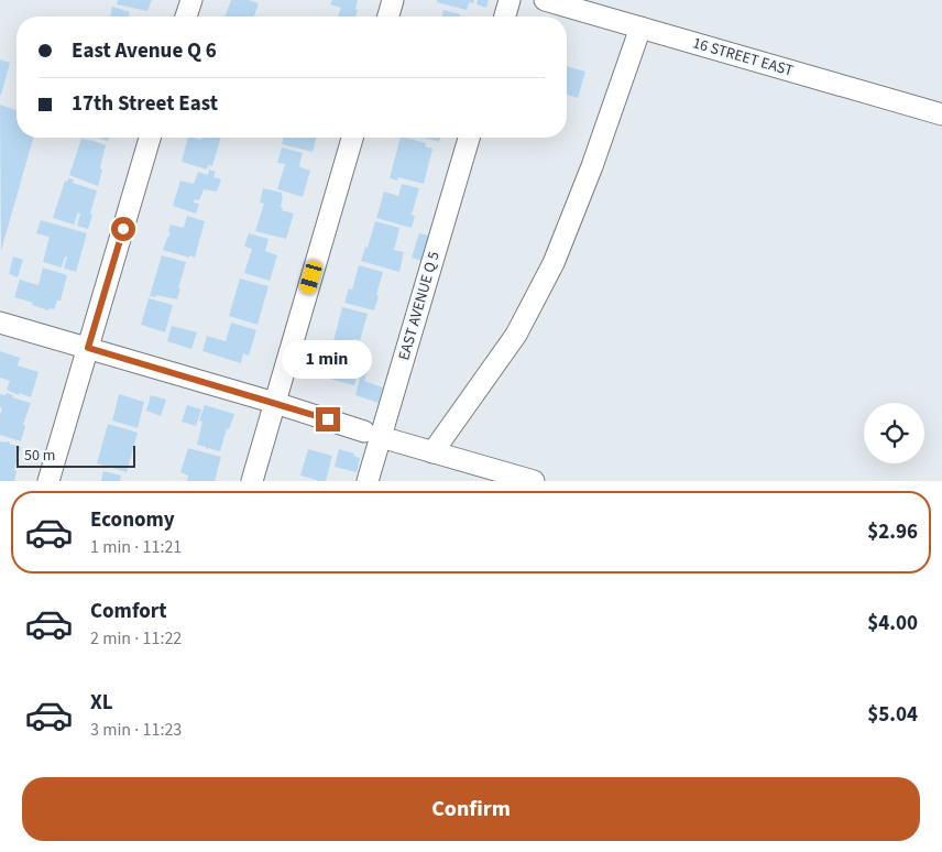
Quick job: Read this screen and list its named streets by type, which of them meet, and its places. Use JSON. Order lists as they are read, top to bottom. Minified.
{"streets":{"street":["16 STREET EAST","EAST AVENUE Q 5"]},"scale_bar":"50 m","page":{"banner":["East Avenue Q 6","17th Street East"],"bubble":"1 min","scale":"50 m","list":[{"name":"Economy","note":"1 min · 11:21","value":"$2.96"},{"name":"Comfort","note":"2 min · 11:22","value":"$4.00"},{"name":"XL","note":"3 min · 11:23","value":"$5.04"}],"buttons":"Confirm"}}
